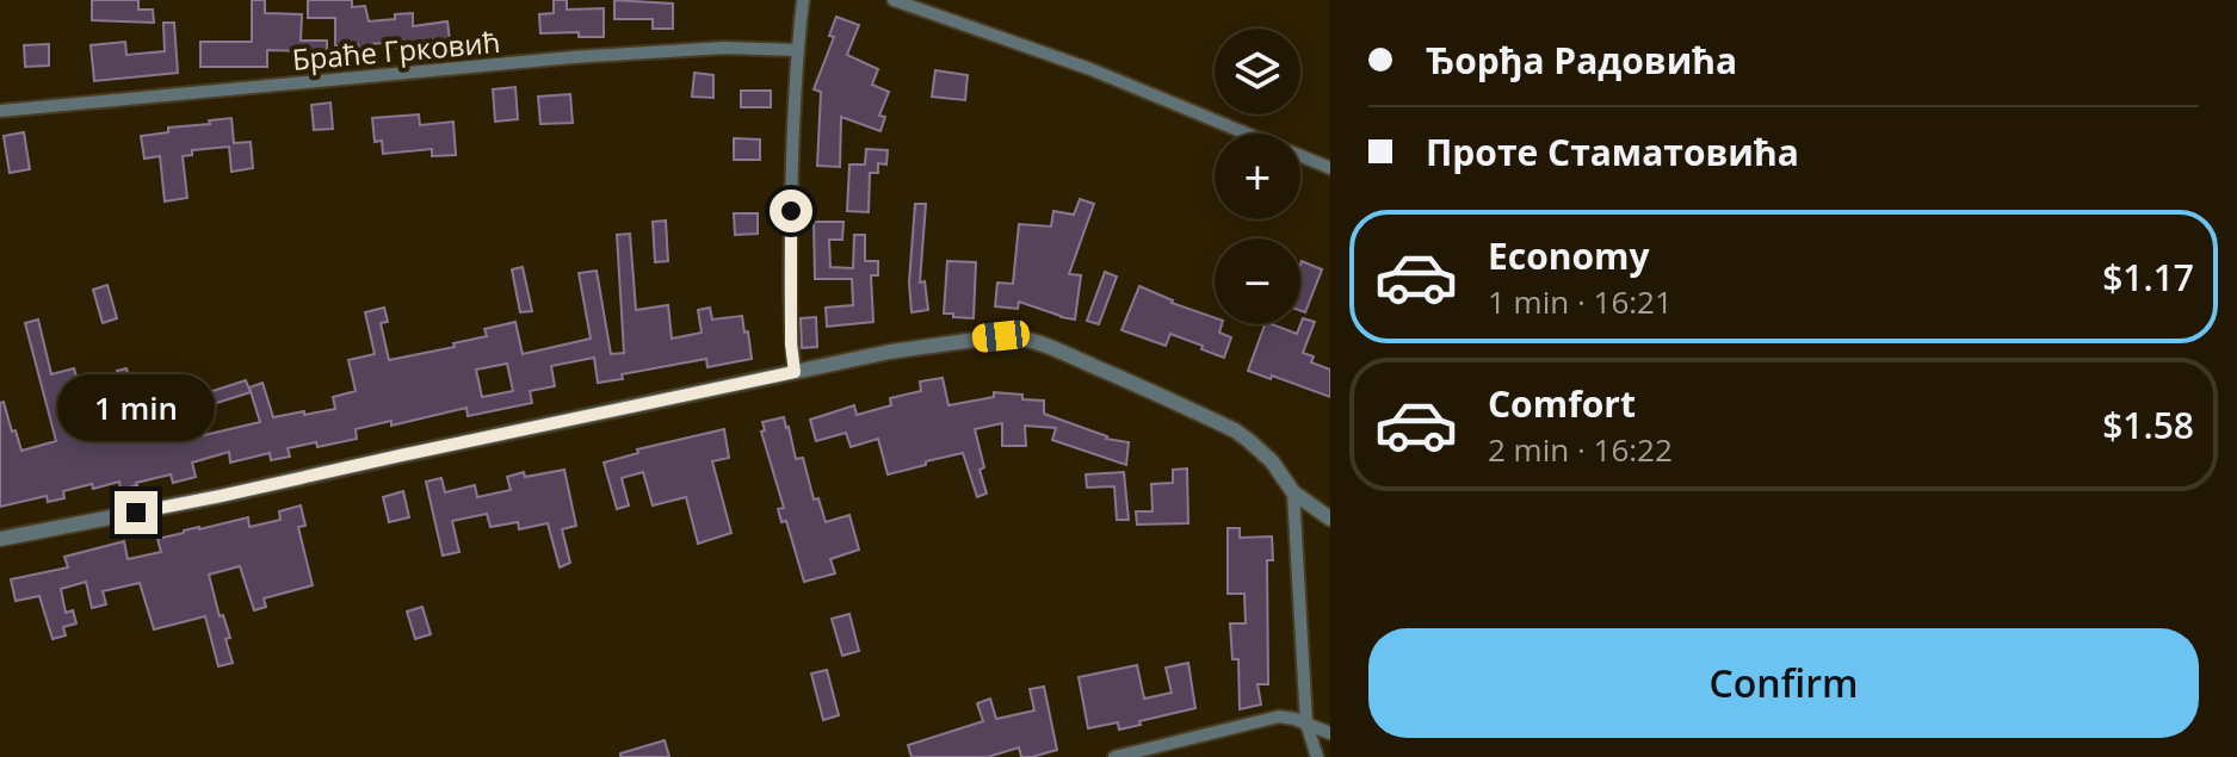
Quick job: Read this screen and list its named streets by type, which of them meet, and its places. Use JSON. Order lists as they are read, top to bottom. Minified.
{"streets":{"street":["Браће Грковић"]},"page":{"banner":["Ђорђа Радовића","Проте Стаматовића"],"map_buttons":["+","−"],"list":[{"name":"Economy","note":"1 min · 16:21","value":"$1.17"},{"name":"Comfort","note":"2 min · 16:22","value":"$1.58"}],"bubble":"1 min","buttons":"Confirm"}}
